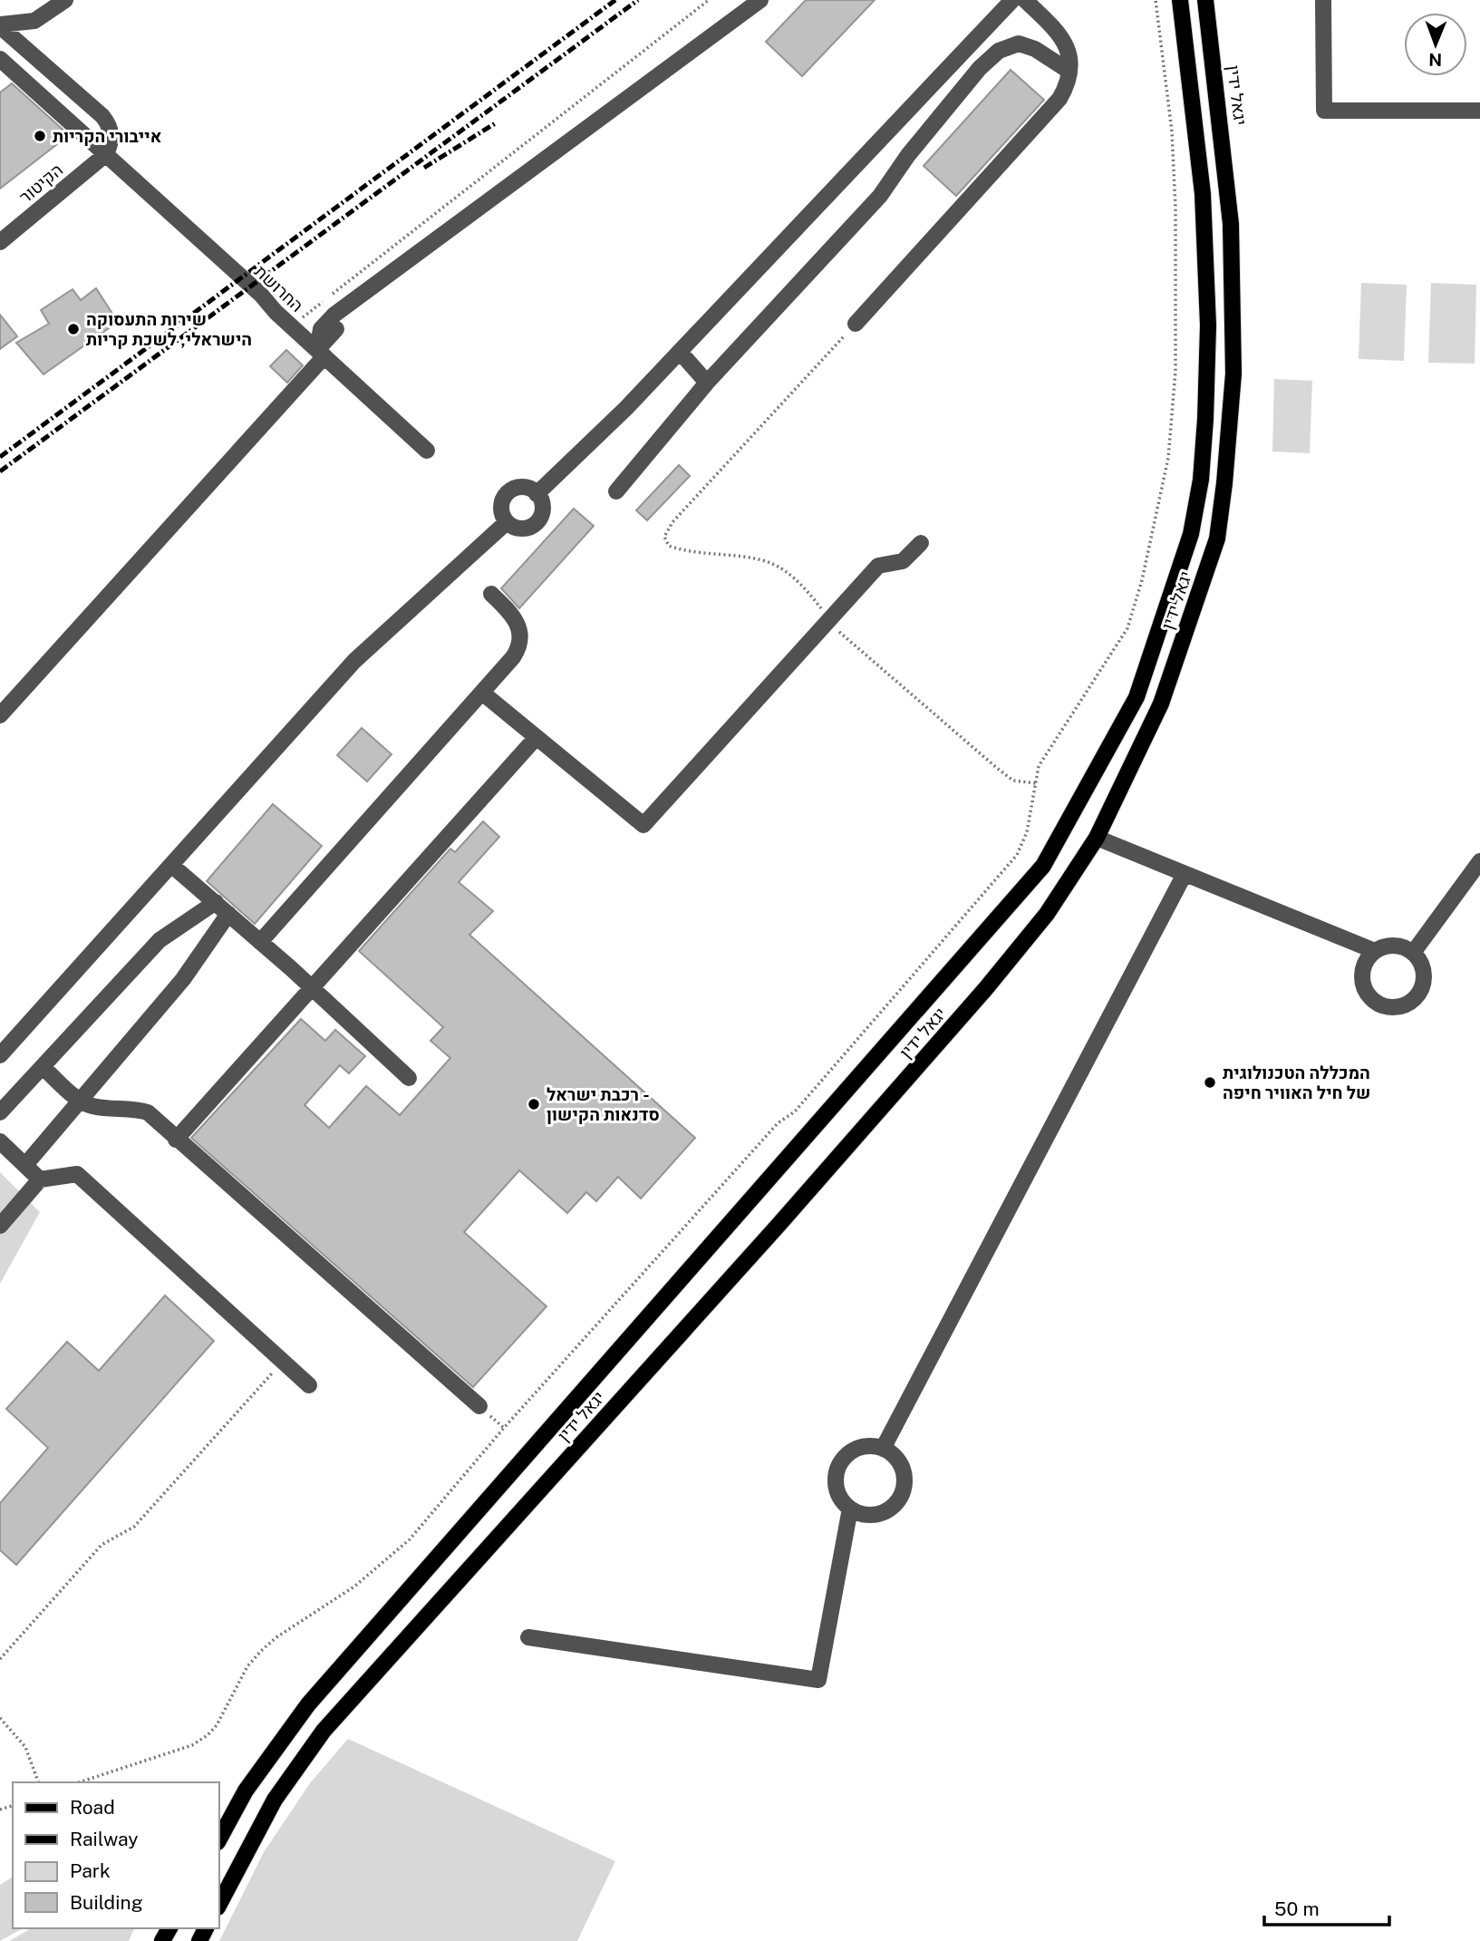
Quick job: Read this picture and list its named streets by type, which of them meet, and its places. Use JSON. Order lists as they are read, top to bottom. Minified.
{"streets":{"main road":["יגאל ידין"],"street":["הקיטור","החרושת"]},"crossings":[["הקיטור","החרושת"]],"places":["אייבורי הקריות","שירות התעסוקה הישראלי, לשכת קריות","המכללה הטכנולוגית של חיל האוויר חיפה","רכבת ישראל - סדנאות הקישון"],"legend":["Road","Railway","Park","Building"],"scale_bar":"50 m","north":"bottom"}
